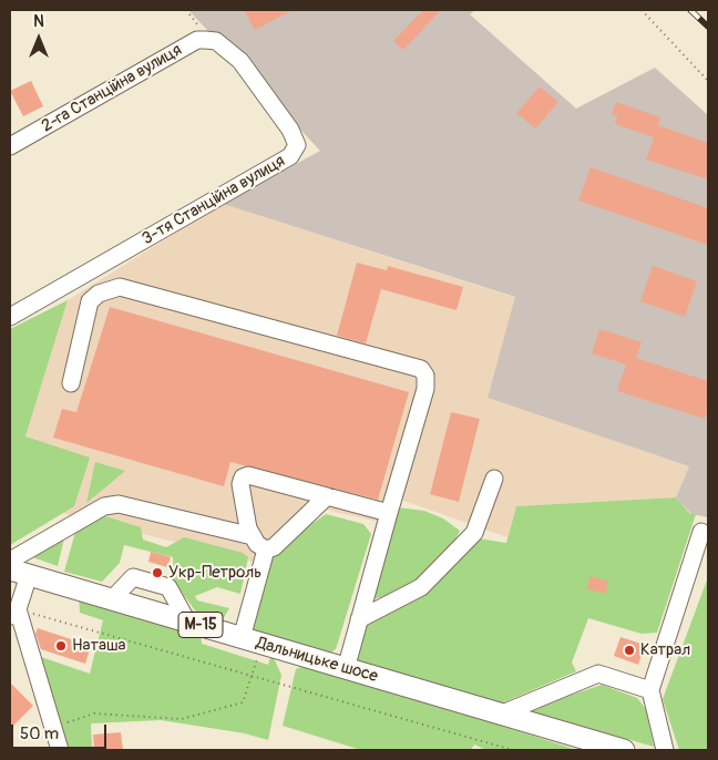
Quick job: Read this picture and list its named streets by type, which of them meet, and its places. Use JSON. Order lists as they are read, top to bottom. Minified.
{"streets":{"main road":["М-15","Дальницьке шосе"],"street":["2-га Станційна вулиця","3-тя Станційна вулиця"]},"crossings":[["2-га Станційна вулиця","3-тя Станційна вулиця"]],"places":["Укр-Петроль","Наташа","Катрал"],"scale_bar":"50 m","north":"top"}
